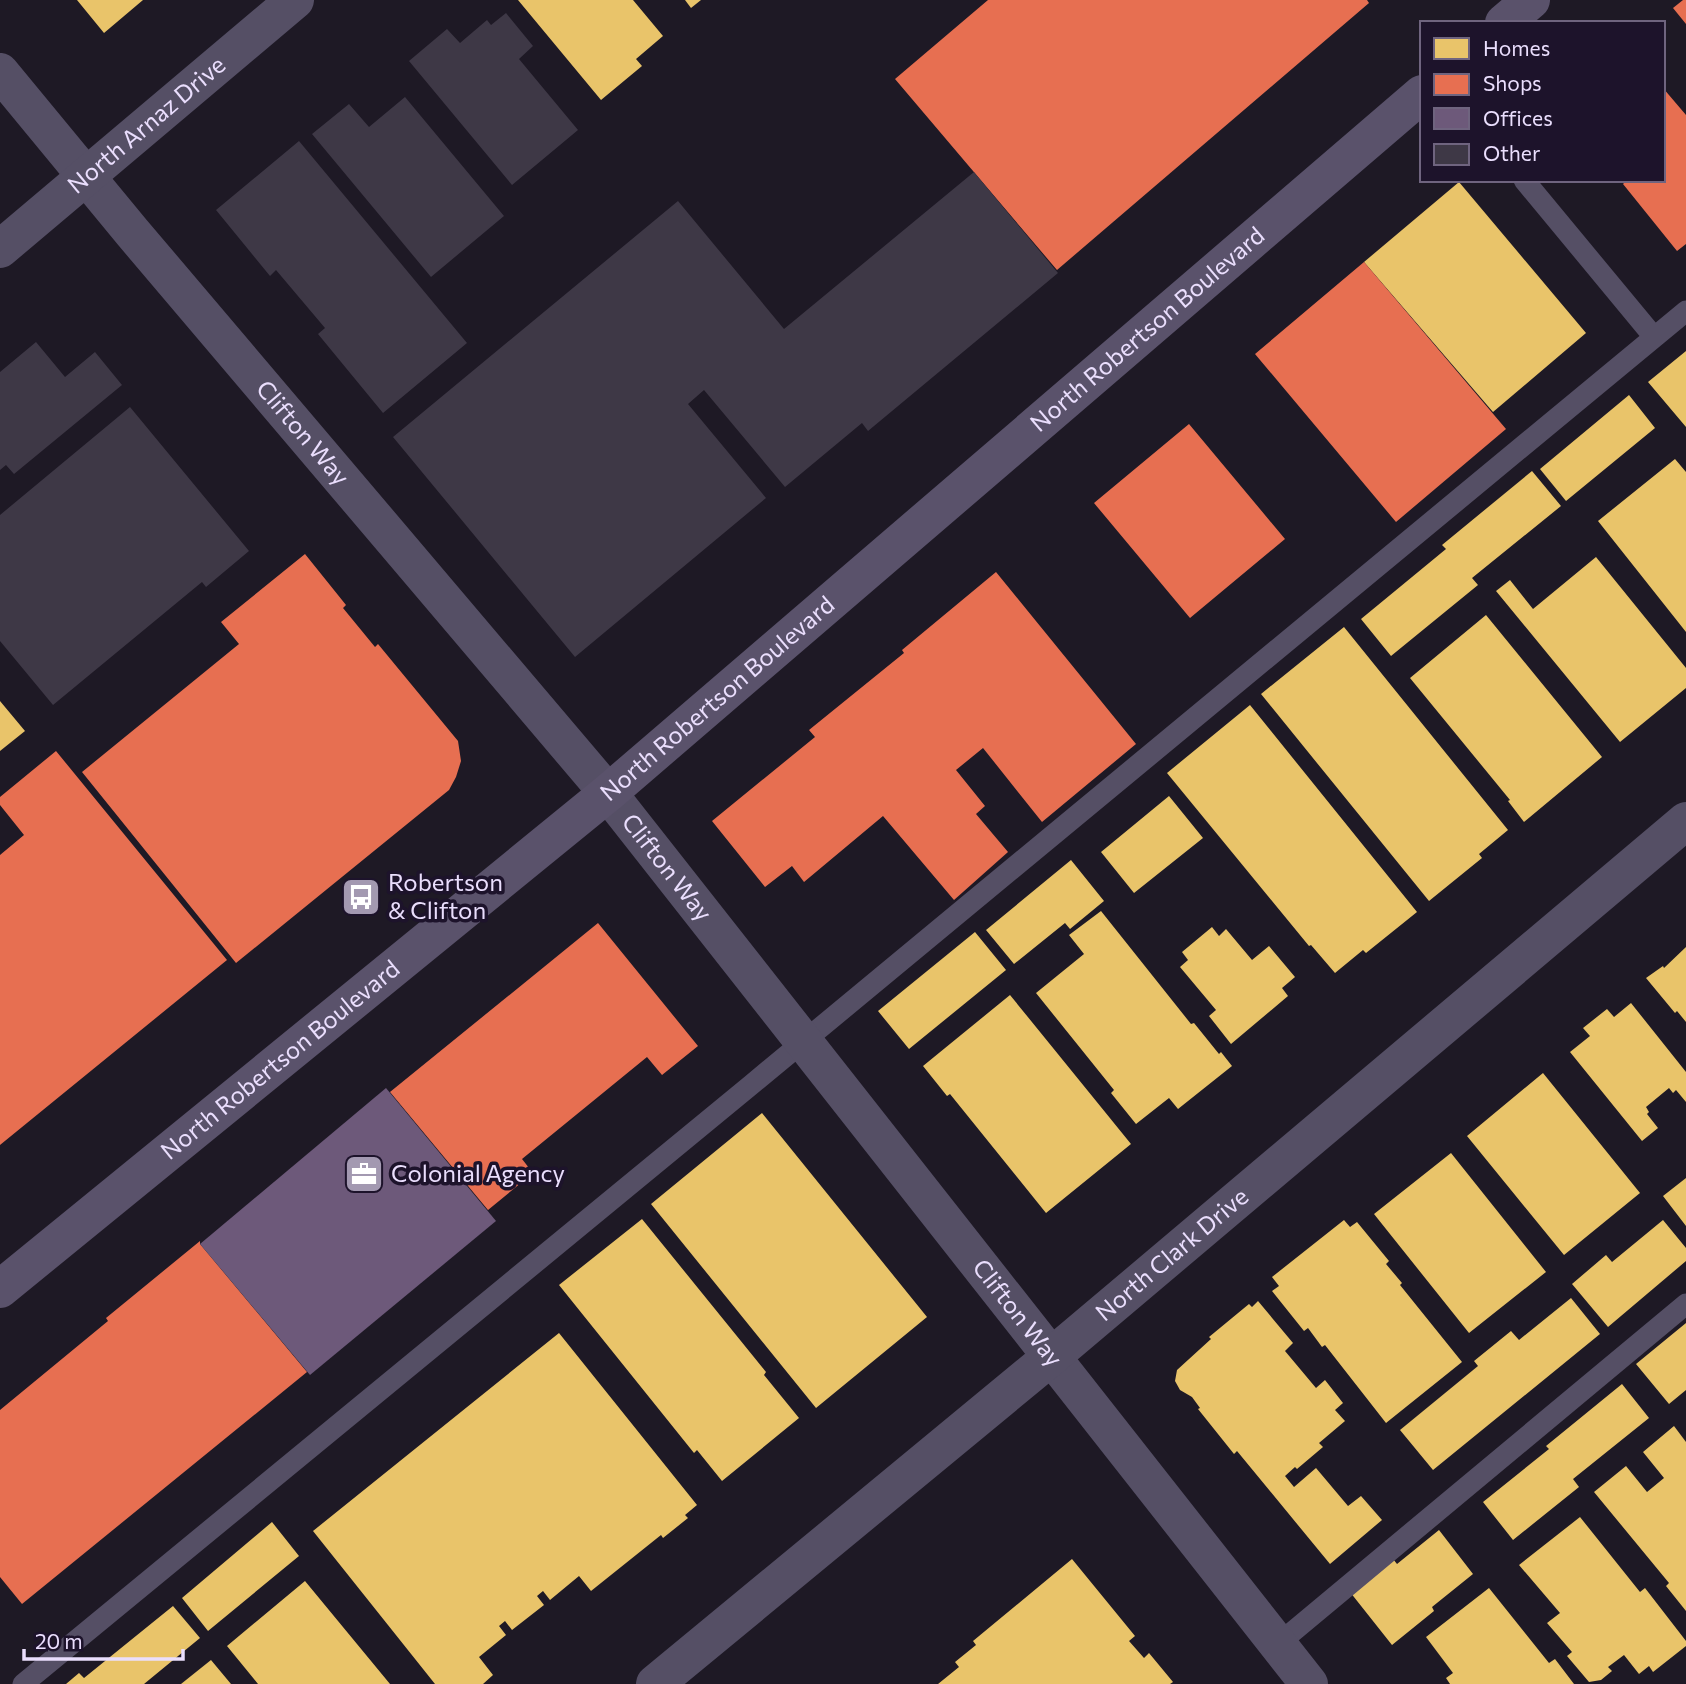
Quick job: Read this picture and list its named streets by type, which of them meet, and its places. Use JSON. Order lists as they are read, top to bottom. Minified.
{"streets":{"main road":["North Robertson Boulevard"],"street":["North Arnaz Drive","Clifton Way","North Clark Drive"]},"crossings":[["North Arnaz Drive","Clifton Way"],["North Robertson Boulevard","Clifton Way"],["Clifton Way","North Clark Drive"]],"places":{"bus stop":["Robertson & Clifton"],"office":["Colonial Agency"]},"legend":["Homes","Shops","Offices","Other"],"scale_bar":"20 m"}
